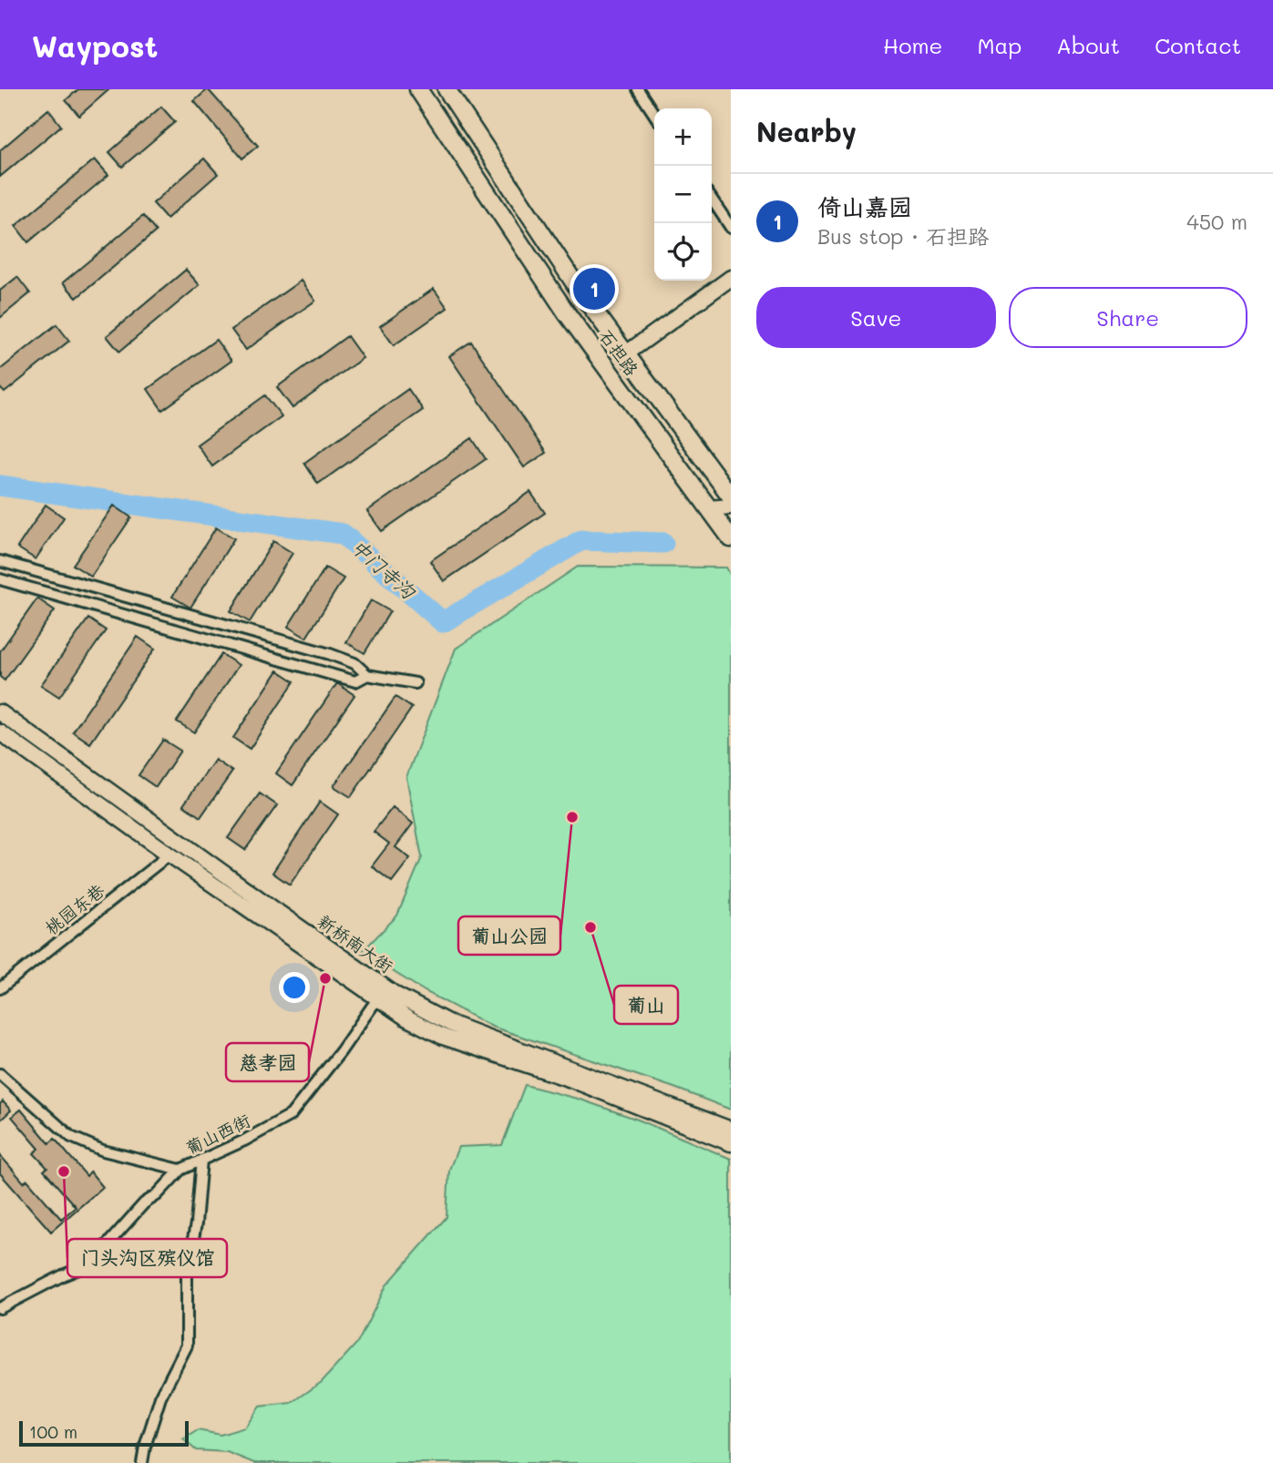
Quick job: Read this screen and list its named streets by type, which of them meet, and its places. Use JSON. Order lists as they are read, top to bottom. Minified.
{"streets":{"main road":["石担路","新桥南大街"],"street":["桃园东巷","葡山西街"]},"crossings":[["桃园东巷","新桥南大街"],["新桥南大街","葡山西街"]],"water":["中门寺沟"],"places":["葡山公园","葡山","慈孝园","门头沟区殡仪馆"],"scale_bar":"100 m","page":{"header":"Waypost","nav":["Home","Map","About","Contact"],"heading":"Nearby","map_buttons":["+","−"],"list":[{"mark":"1","name":"倚山嘉园","note":"Bus stop · 石担路","value":"450 m"}],"pins":"1","buttons":["Save","Share"],"scale":"100 m"}}
